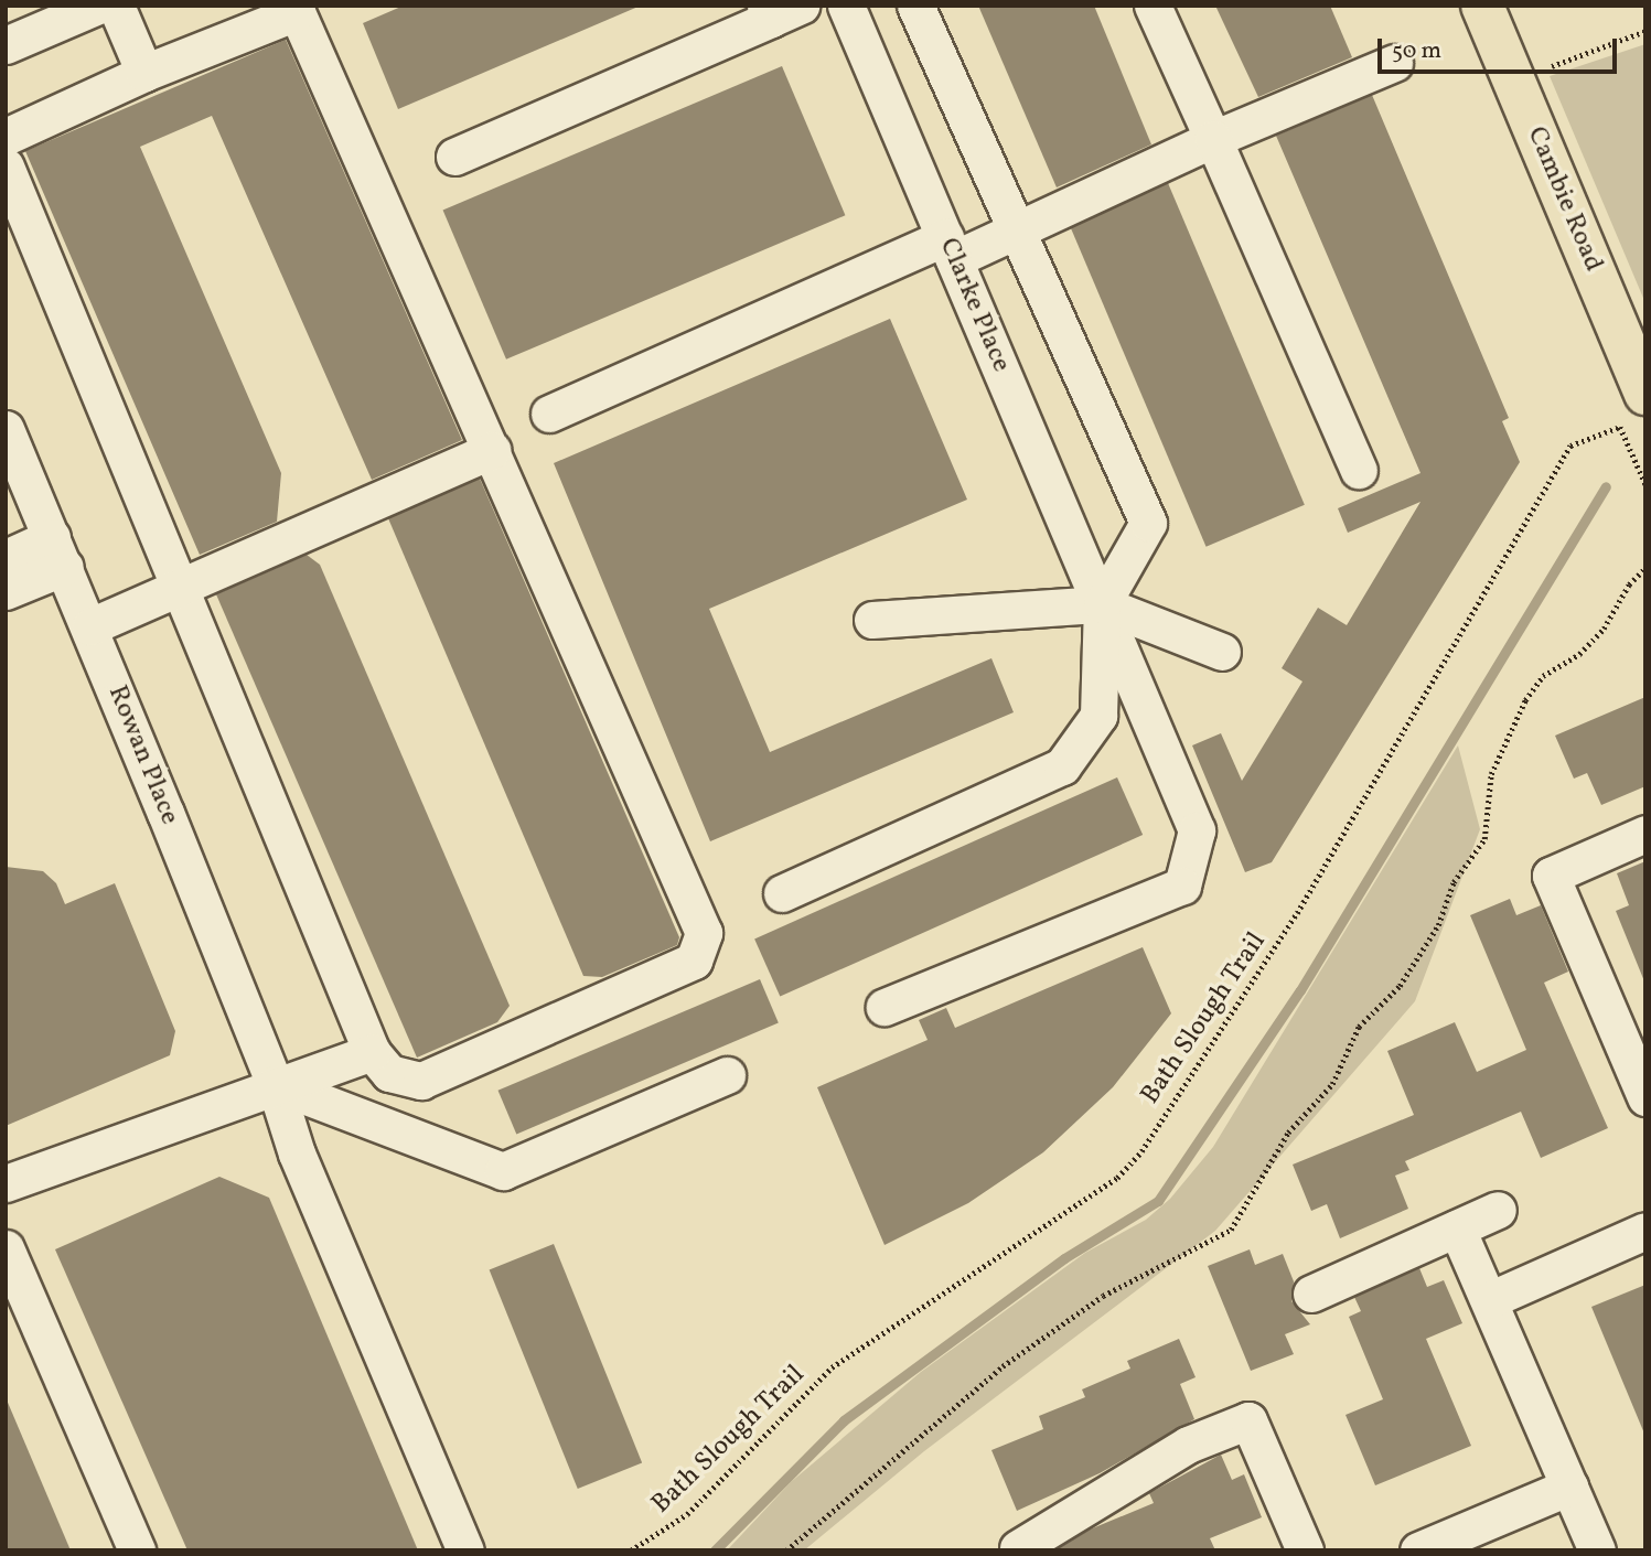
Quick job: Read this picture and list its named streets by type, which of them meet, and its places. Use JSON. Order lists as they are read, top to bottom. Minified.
{"streets":{"main road":["Cambie Road"],"street":["Clarke Place","Rowan Place"],"path":["Bath Slough Trail"]},"crossings":[["Cambie Road","Bath Slough Trail"]],"scale_bar":"50 m"}
